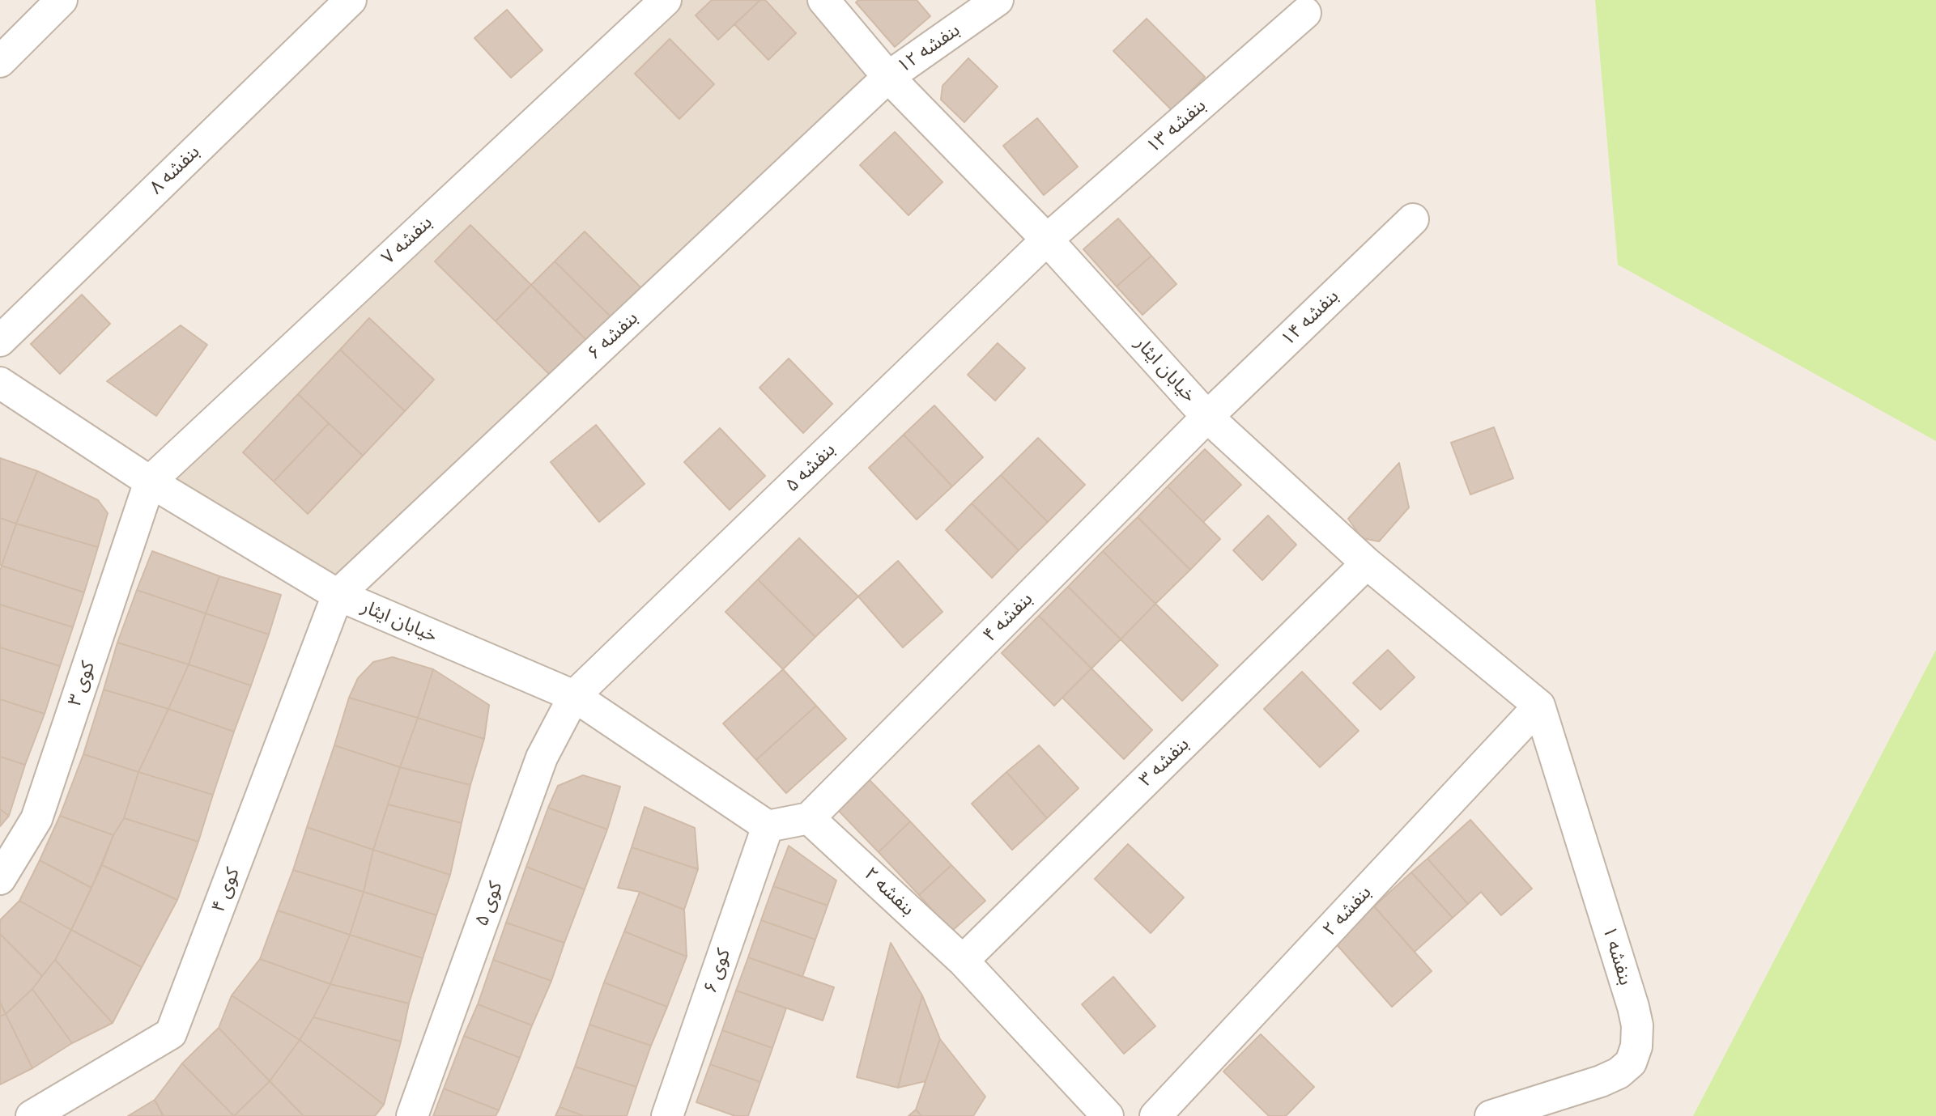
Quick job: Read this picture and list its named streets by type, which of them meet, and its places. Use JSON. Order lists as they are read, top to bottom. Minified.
{"streets":{"street":["بنفشه ۱۲","بنفشه ۱۳","بنفشه ۸","بنفشه ۷","بنفشه ۱۴","بنفشه ۶","خیابان ایثار","بنفشه ۵","بنفشه ۴","کوی ۳","بنفشه ۳","کوی ۴","بنفشه ۲","کوی ۵","بنفشه ۱","کوی ۶"]},"crossings":[["بنفشه ۱۲","بنفشه ۶"],["بنفشه ۱۲","خیابان ایثار"],["بنفشه ۱۳","خیابان ایثار"],["بنفشه ۱۳","بنفشه ۵"],["بنفشه ۷","خیابان ایثار"],["بنفشه ۷","کوی ۳"],["بنفشه ۱۴","خیابان ایثار"],["بنفشه ۱۴","بنفشه ۴"],["بنفشه ۶","خیابان ایثار"],["بنفشه ۶","کوی ۴"],["خیابان ایثار","بنفشه ۵"],["خیابان ایثار","بنفشه ۴"],["خیابان ایثار","کوی ۳"],["خیابان ایثار","بنفشه ۳"],["خیابان ایثار","کوی ۴"],["خیابان ایثار","بنفشه ۲"],["خیابان ایثار","کوی ۵"],["خیابان ایثار","بنفشه ۱"],["خیابان ایثار","کوی ۶"],["بنفشه ۵","کوی ۵"],["بنفشه ۴","بنفشه ۲"],["بنفشه ۳","بنفشه ۲"],["بنفشه ۲","بنفشه ۱"]]}
